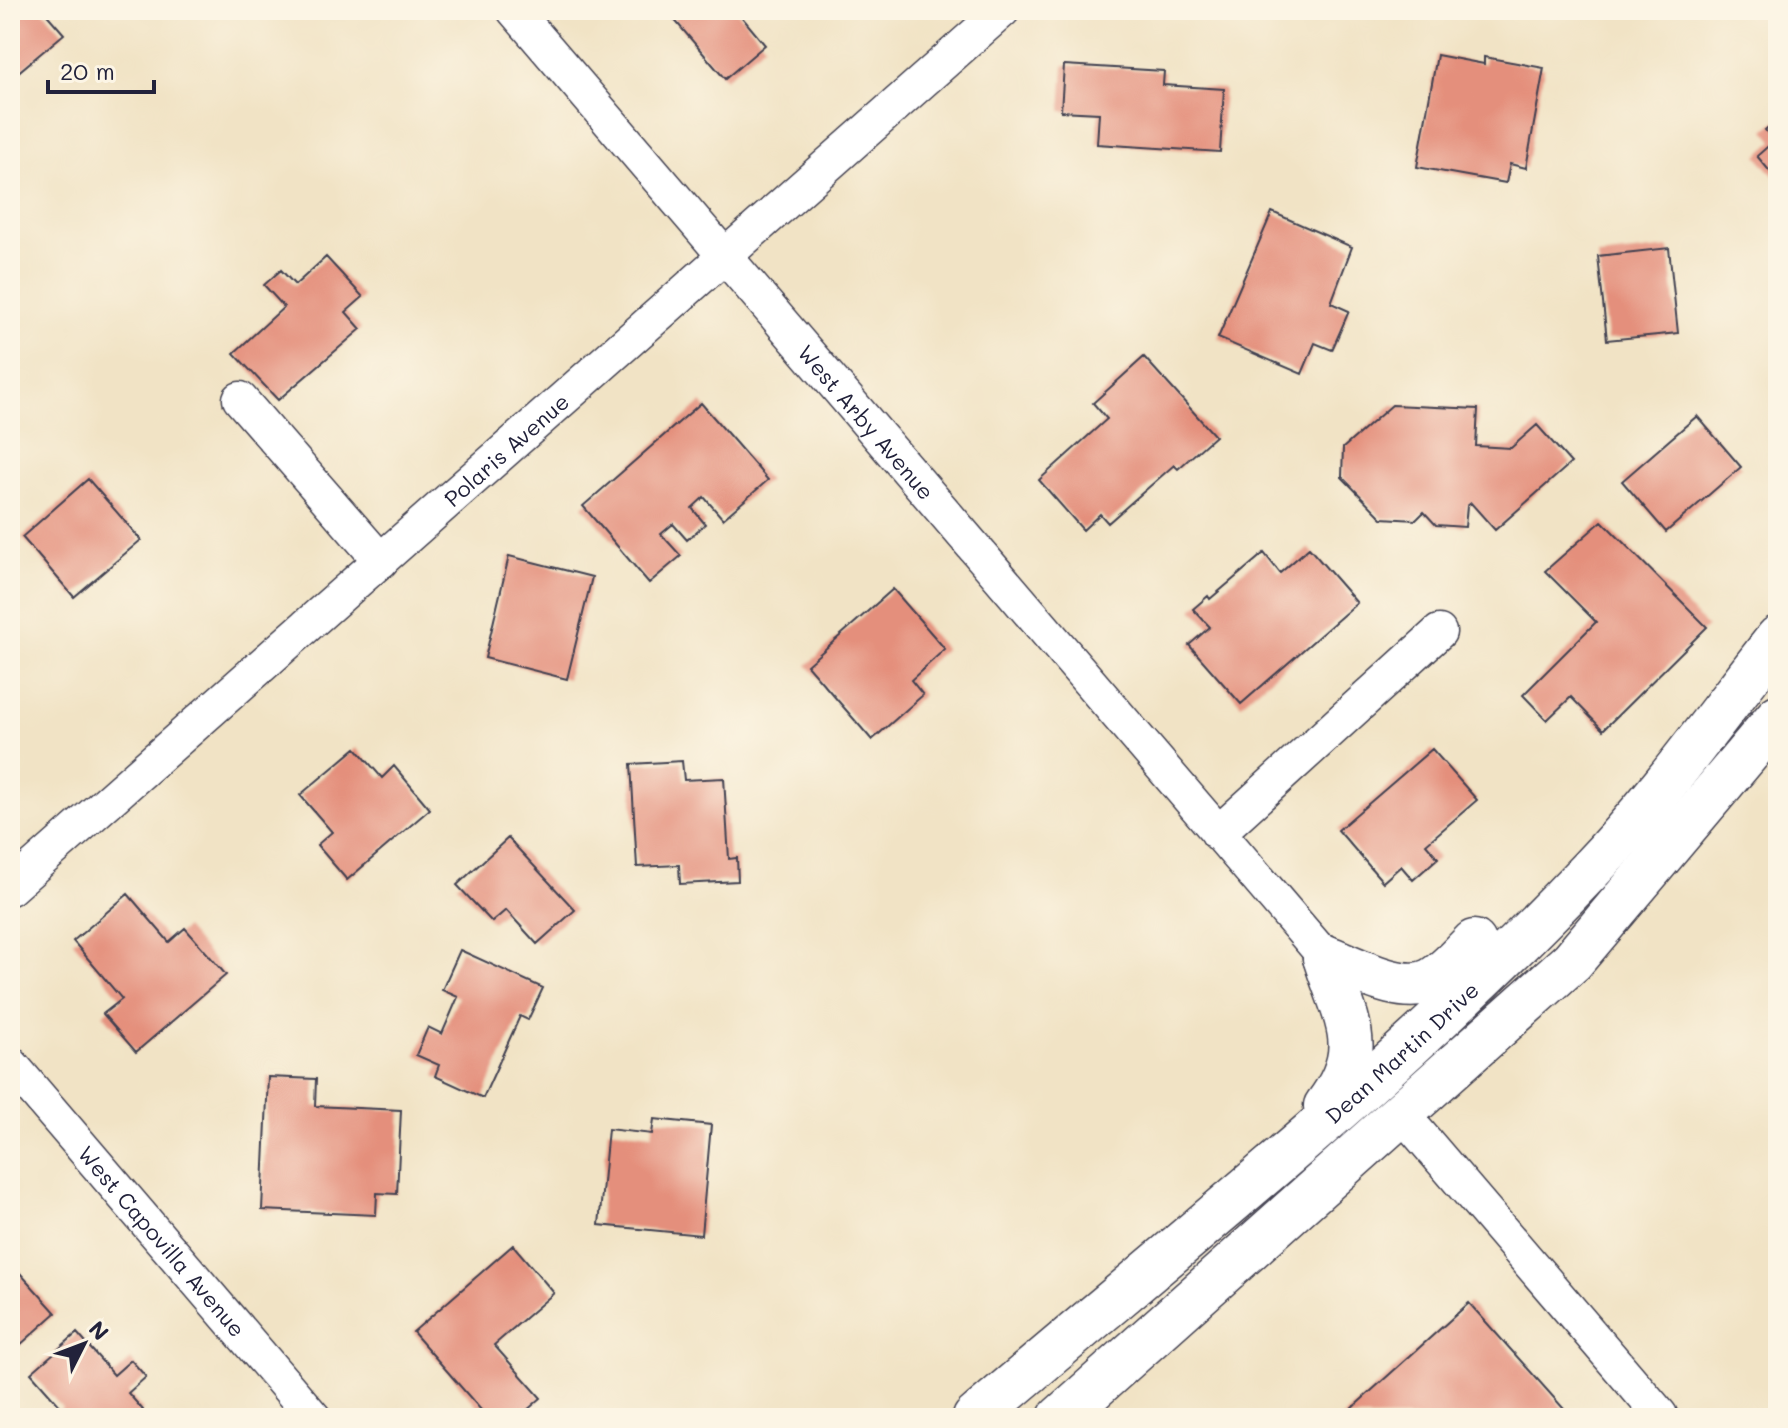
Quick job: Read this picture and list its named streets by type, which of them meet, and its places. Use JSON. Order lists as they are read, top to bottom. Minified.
{"streets":{"main road":["Dean Martin Drive"],"street":["West Arby Avenue","Polaris Avenue","West Capovilla Avenue"]},"crossings":[["West Arby Avenue","Polaris Avenue"]],"scale_bar":"20 m","north":"top right"}
